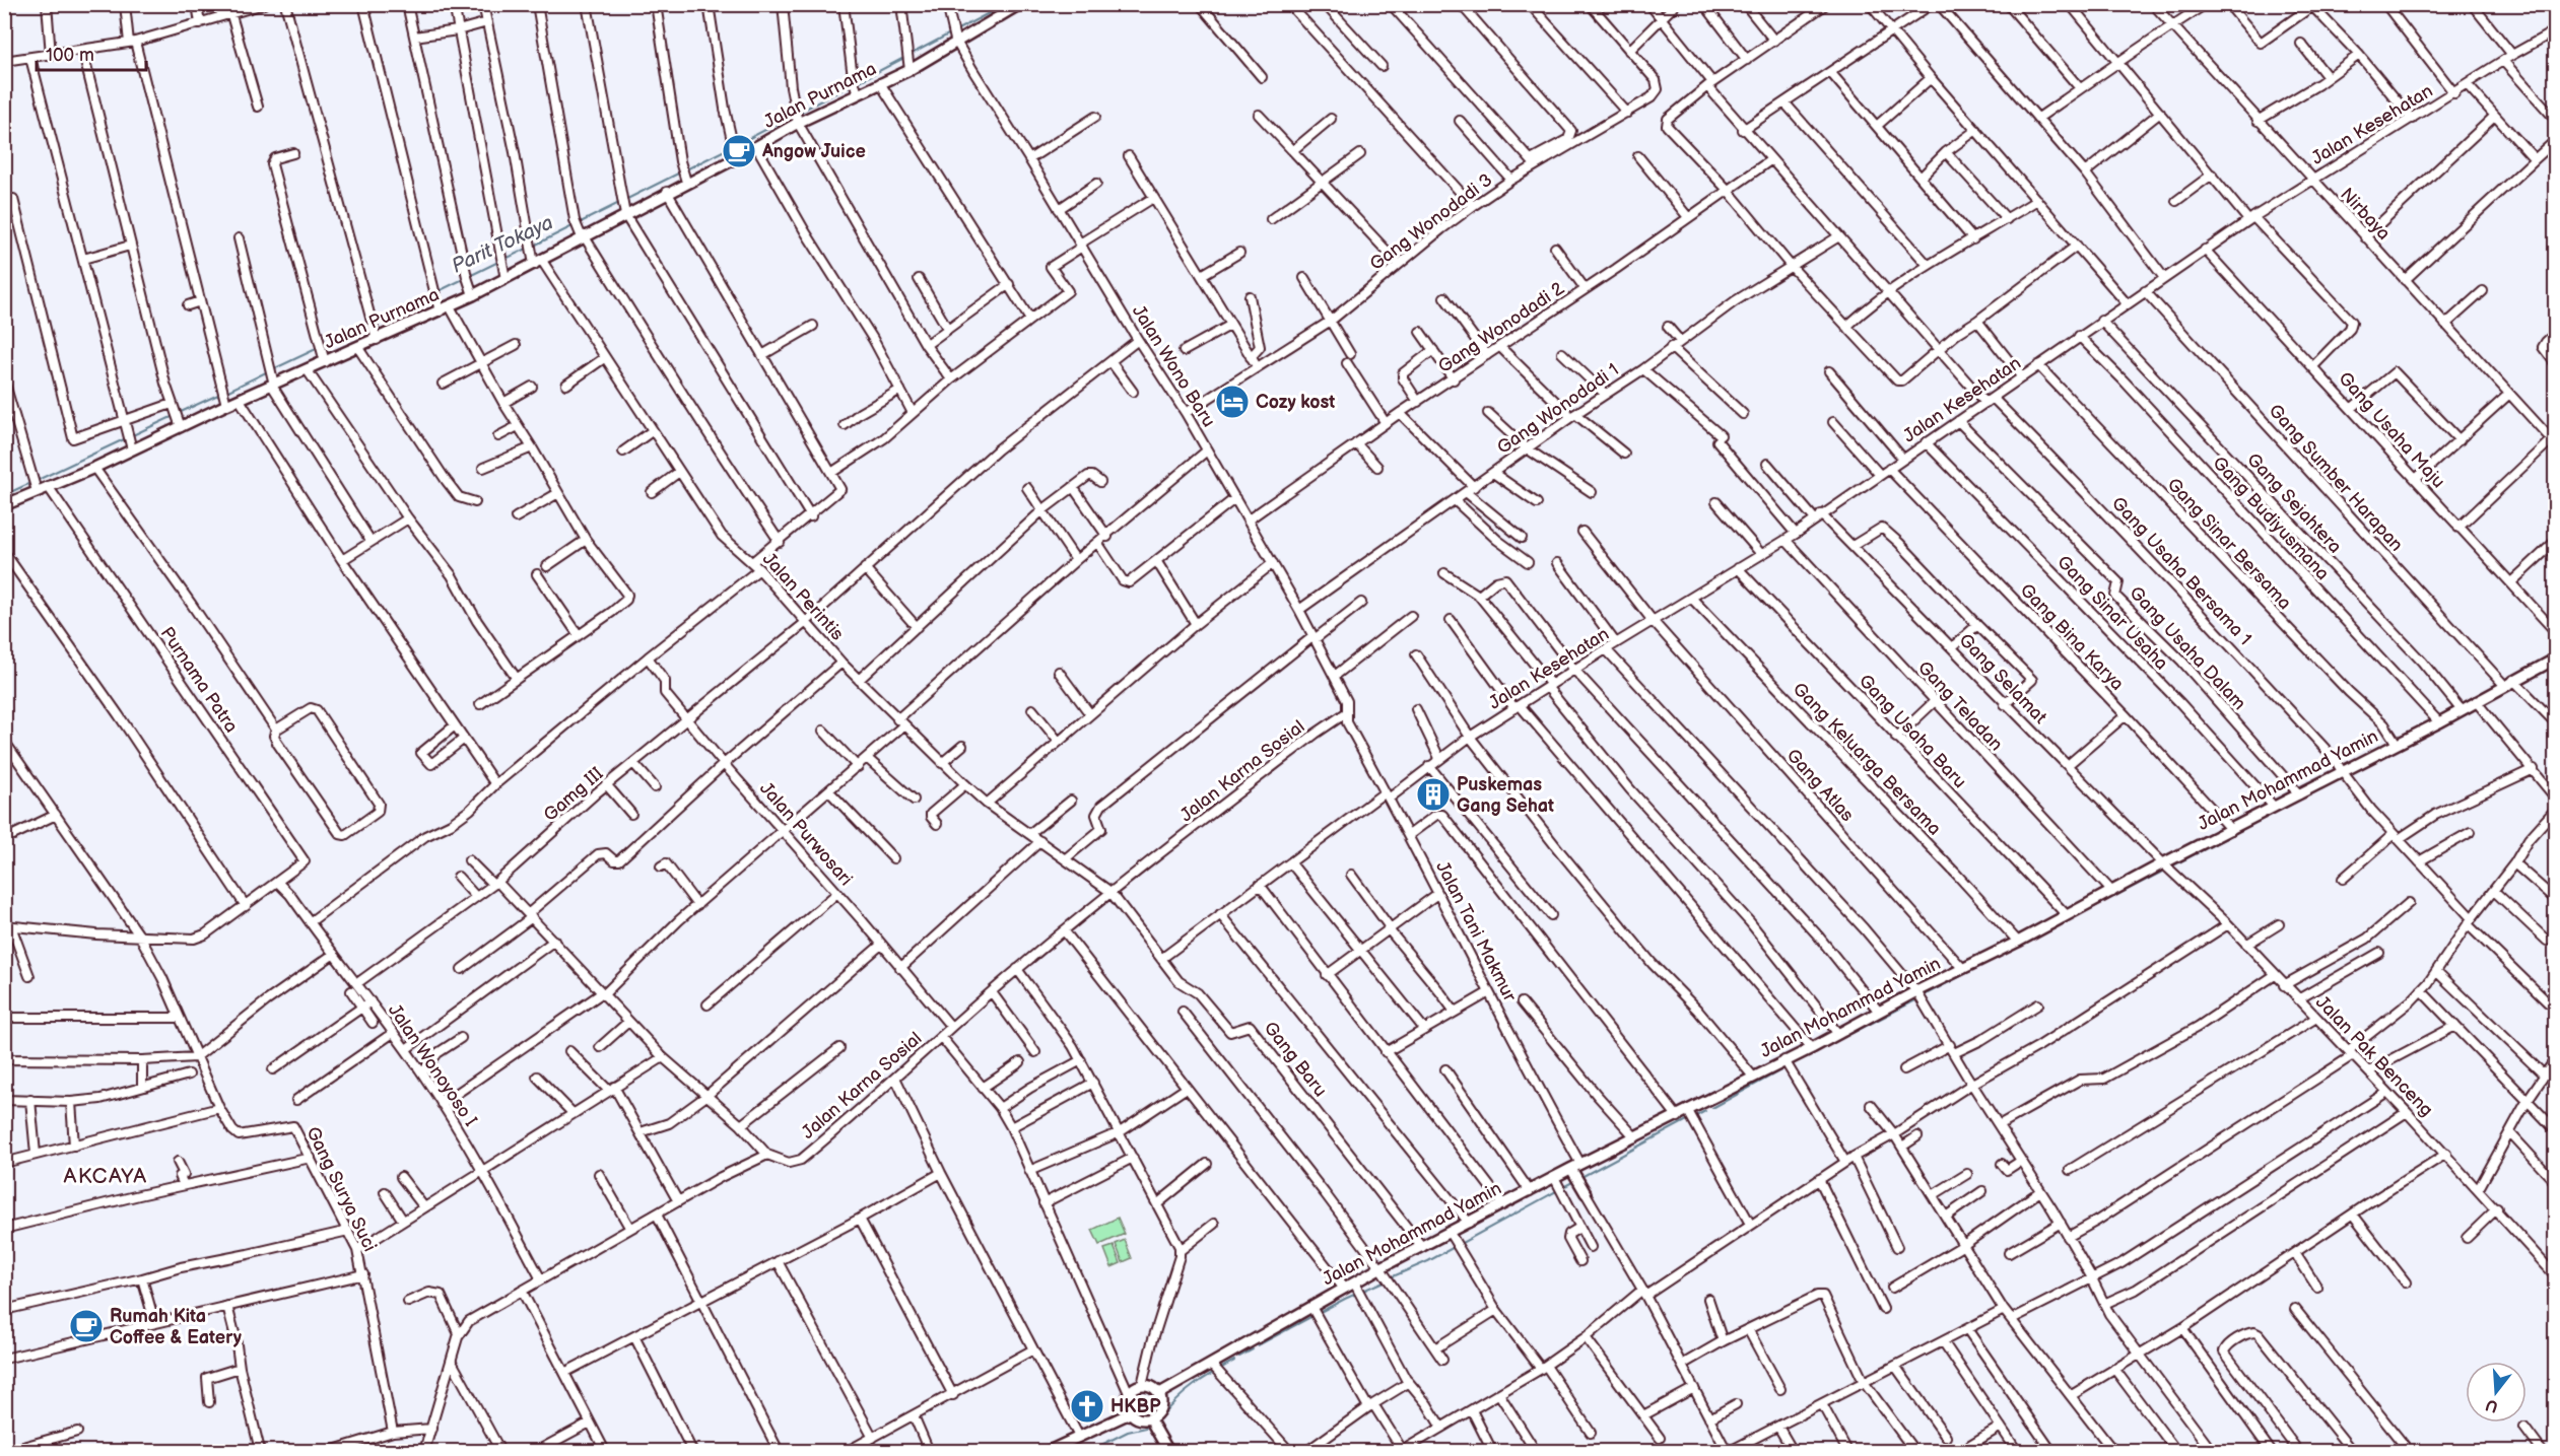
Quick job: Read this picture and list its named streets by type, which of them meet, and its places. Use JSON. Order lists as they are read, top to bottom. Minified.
{"streets":{"street":["Jalan Purnama","Jalan Kesehatan","Nirbaya","Gang Wonodadi 3","Gang Wonodadi 2","Jalan Wono Baru","Gang Wonodadi 1","Gang Usaha Maju","Gang Sumber Harapan","Gang Sejahtera","Gang Budiyusmana","Gang Sinar Bersama","Gang Usaha Bersama 1","Jalan Perintis","Gang Sinar Usaha","Gang Bina Karya","Gang Usaha Dalam","Gang Selamat","Purnama Patra","Gang Teladan","Gang Usaha Baru","Gang Keluarga Bersama","Jalan Karna Sosial","Jalan Mohammad Yamin","Gang Atlas","Gamg III","Jalan Purwosari","Jalan Tani Makmur","Jalan Pak Benceng","Gang Baru","Jalan Wonoyoso I","Gang Surya Suci"]},"crossings":[["Jalan Purnama","Jalan Wono Baru"],["Jalan Purnama","Jalan Perintis"],["Jalan Purnama","Purnama Patra"],["Jalan Kesehatan","Nirbaya"],["Jalan Kesehatan","Gang Usaha Maju"],["Jalan Kesehatan","Gang Sumber Harapan"],["Jalan Kesehatan","Gang Sejahtera"],["Jalan Kesehatan","Gang Budiyusmana"],["Jalan Kesehatan","Gang Sinar Bersama"],["Jalan Kesehatan","Gang Usaha Bersama 1"],["Jalan Kesehatan","Gang Sinar Usaha"],["Jalan Kesehatan","Gang Bina Karya"],["Jalan Kesehatan","Gang Usaha Dalam"],["Jalan Kesehatan","Gang Selamat"],["Jalan Kesehatan","Gang Teladan"],["Jalan Kesehatan","Gang Usaha Baru"],["Jalan Kesehatan","Gang Keluarga Bersama"],["Jalan Kesehatan","Gang Atlas"],["Jalan Kesehatan","Jalan Tani Makmur"],["Jalan Kesehatan","Gang Baru"],["Gang Wonodadi 3","Jalan Wono Baru"],["Gang Wonodadi 2","Jalan Wono Baru"],["Gang Wonodadi 2","Gang Usaha Bersama 1"],["Jalan Wono Baru","Gang Wonodadi 1"],["Jalan Wono Baru","Jalan Karna Sosial"],["Jalan Wono Baru","Gamg III"],["Jalan Wono Baru","Jalan Tani Makmur"],["Gang Wonodadi 1","Gang Usaha Bersama 1"],["Gang Sumber Harapan","Jalan Mohammad Yamin"],["Gang Sejahtera","Jalan Mohammad Yamin"],["Gang Budiyusmana","Jalan Mohammad Yamin"],["Gang Sinar Bersama","Jalan Mohammad Yamin"],["Gang Usaha Bersama 1","Jalan Mohammad Yamin"],["Jalan Perintis","Jalan Karna Sosial"],["Jalan Perintis","Gamg III"],["Jalan Perintis","Gang Baru"],["Gang Sinar Usaha","Jalan Mohammad Yamin"],["Gang Bina Karya","Jalan Mohammad Yamin"],["Gang Usaha Dalam","Jalan Mohammad Yamin"],["Gang Selamat","Jalan Mohammad Yamin"],["Gang Selamat","Jalan Pak Benceng"],["Purnama Patra","Jalan Wonoyoso I"],["Gang Teladan","Jalan Mohammad Yamin"],["Gang Usaha Baru","Jalan Mohammad Yamin"],["Gang Keluarga Bersama","Jalan Mohammad Yamin"],["Jalan Karna Sosial","Jalan Purwosari"],["Jalan Karna Sosial","Jalan Tani Makmur"],["Jalan Karna Sosial","Gang Baru"],["Jalan Mohammad Yamin","Gang Atlas"],["Jalan Mohammad Yamin","Jalan Tani Makmur"],["Jalan Mohammad Yamin","Jalan Pak Benceng"],["Jalan Mohammad Yamin","Gang Baru"],["Gamg III","Jalan Purwosari"],["Gamg III","Jalan Wonoyoso I"]],"districts":["AKCAYA"],"water":["Parit Tokaya"],"places":{"cafe":["Angow Juice","Rumah Kita Coffee & Eatery"],"hotel":["Cozy kost"],"building":["Puskemas Gang Sehat"],"church":["HKBP"]},"scale_bar":"100 m","north":"bottom"}
